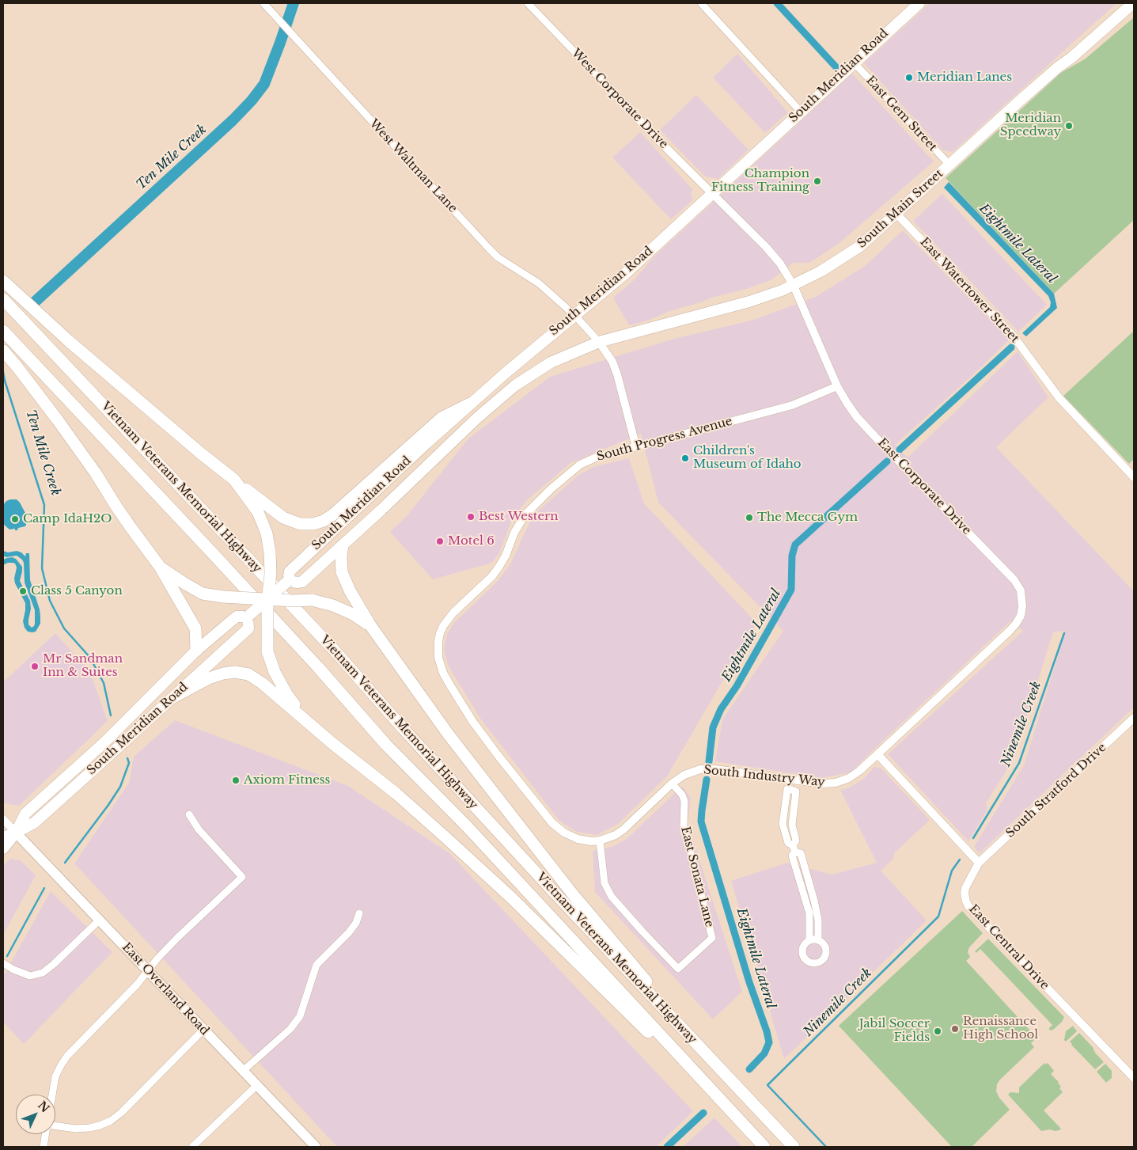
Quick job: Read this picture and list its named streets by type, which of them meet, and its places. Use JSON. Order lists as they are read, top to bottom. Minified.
{"streets":{"highway":["Vietnam Veterans Memorial Highway"],"main road":["South Meridian Road","South Main Street","East Overland Road"],"street":["West Corporate Drive","East Gem Street","West Waltman Lane","East Watertower Street","South Progress Avenue","East Corporate Drive","South Industry Way","South Stratford Drive","East Sonata Lane","East Central Drive"]},"crossings":[["South Meridian Road","West Corporate Drive"],["South Meridian Road","East Gem Street"],["South Meridian Road","West Waltman Lane"],["South Meridian Road","South Main Street"],["South Meridian Road","East Corporate Drive"],["South Meridian Road","East Overland Road"],["West Corporate Drive","East Corporate Drive"],["East Gem Street","South Main Street"],["West Waltman Lane","South Main Street"],["South Main Street","East Watertower Street"],["South Main Street","East Corporate Drive"],["South Progress Avenue","East Corporate Drive"],["South Progress Avenue","South Industry Way"],["East Corporate Drive","South Industry Way"],["South Industry Way","East Sonata Lane"],["South Stratford Drive","East Central Drive"]],"water":["Ten Mile Creek","Eightmile Lateral","Ninemile Creek"],"places":["Meridian Lanes","Meridian Speedway","Champion Fitness Training","Children's Museum of Idaho","Best Western","The Mecca Gym","Camp IdaH2O","Motel 6","Class 5 Canyon","Mr Sandman Inn & Suites","Axiom Fitness","Renaissance High School","Jabil Soccer Fields"],"north":"top right"}
